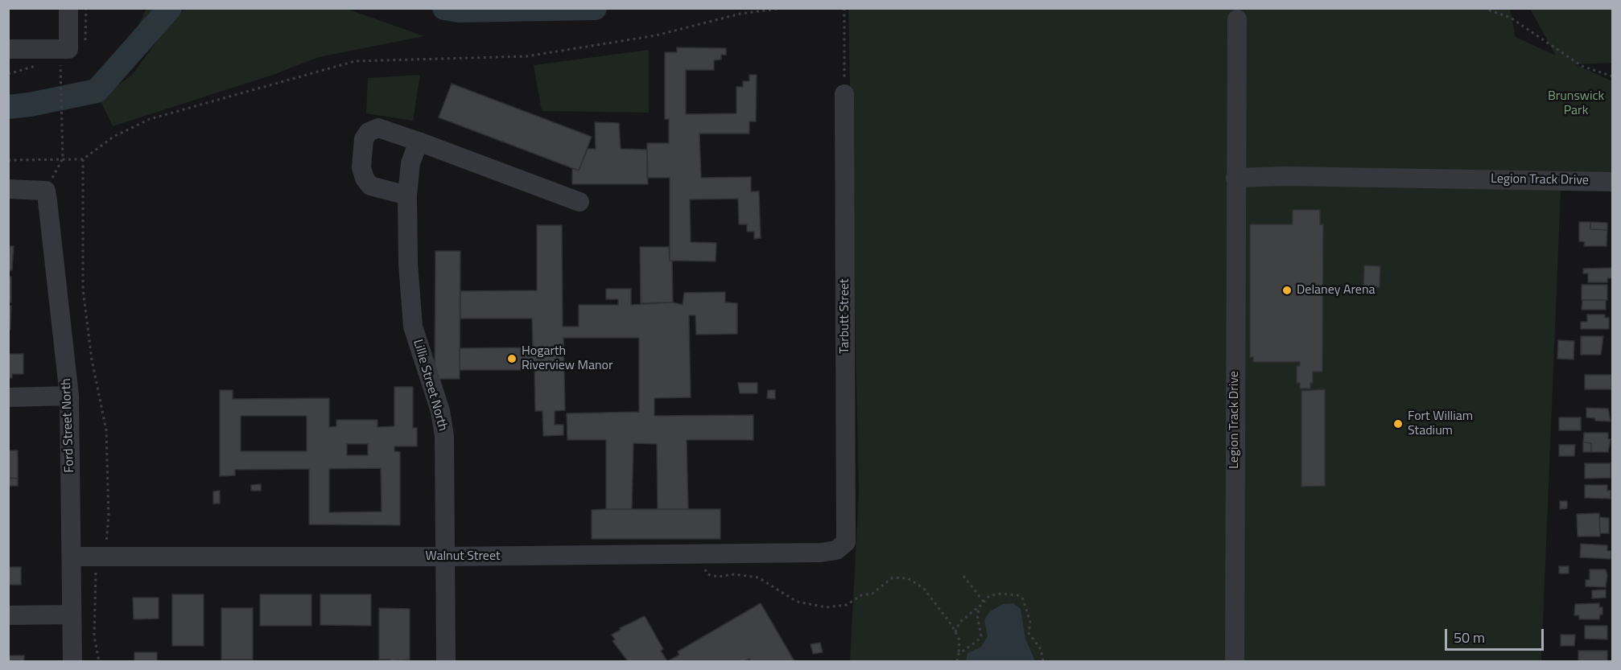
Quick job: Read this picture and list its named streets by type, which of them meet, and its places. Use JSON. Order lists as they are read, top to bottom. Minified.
{"streets":{"street":["Legion Track Drive","Tarbutt Street","Lillie Street North","Ford Street North","Walnut Street"]},"crossings":[["Tarbutt Street","Walnut Street"],["Lillie Street North","Walnut Street"],["Ford Street North","Walnut Street"]],"parks":["Brunswick Park"],"places":["Delaney Arena","Hogarth Riverview Manor","Fort William Stadium"],"scale_bar":"50 m"}
